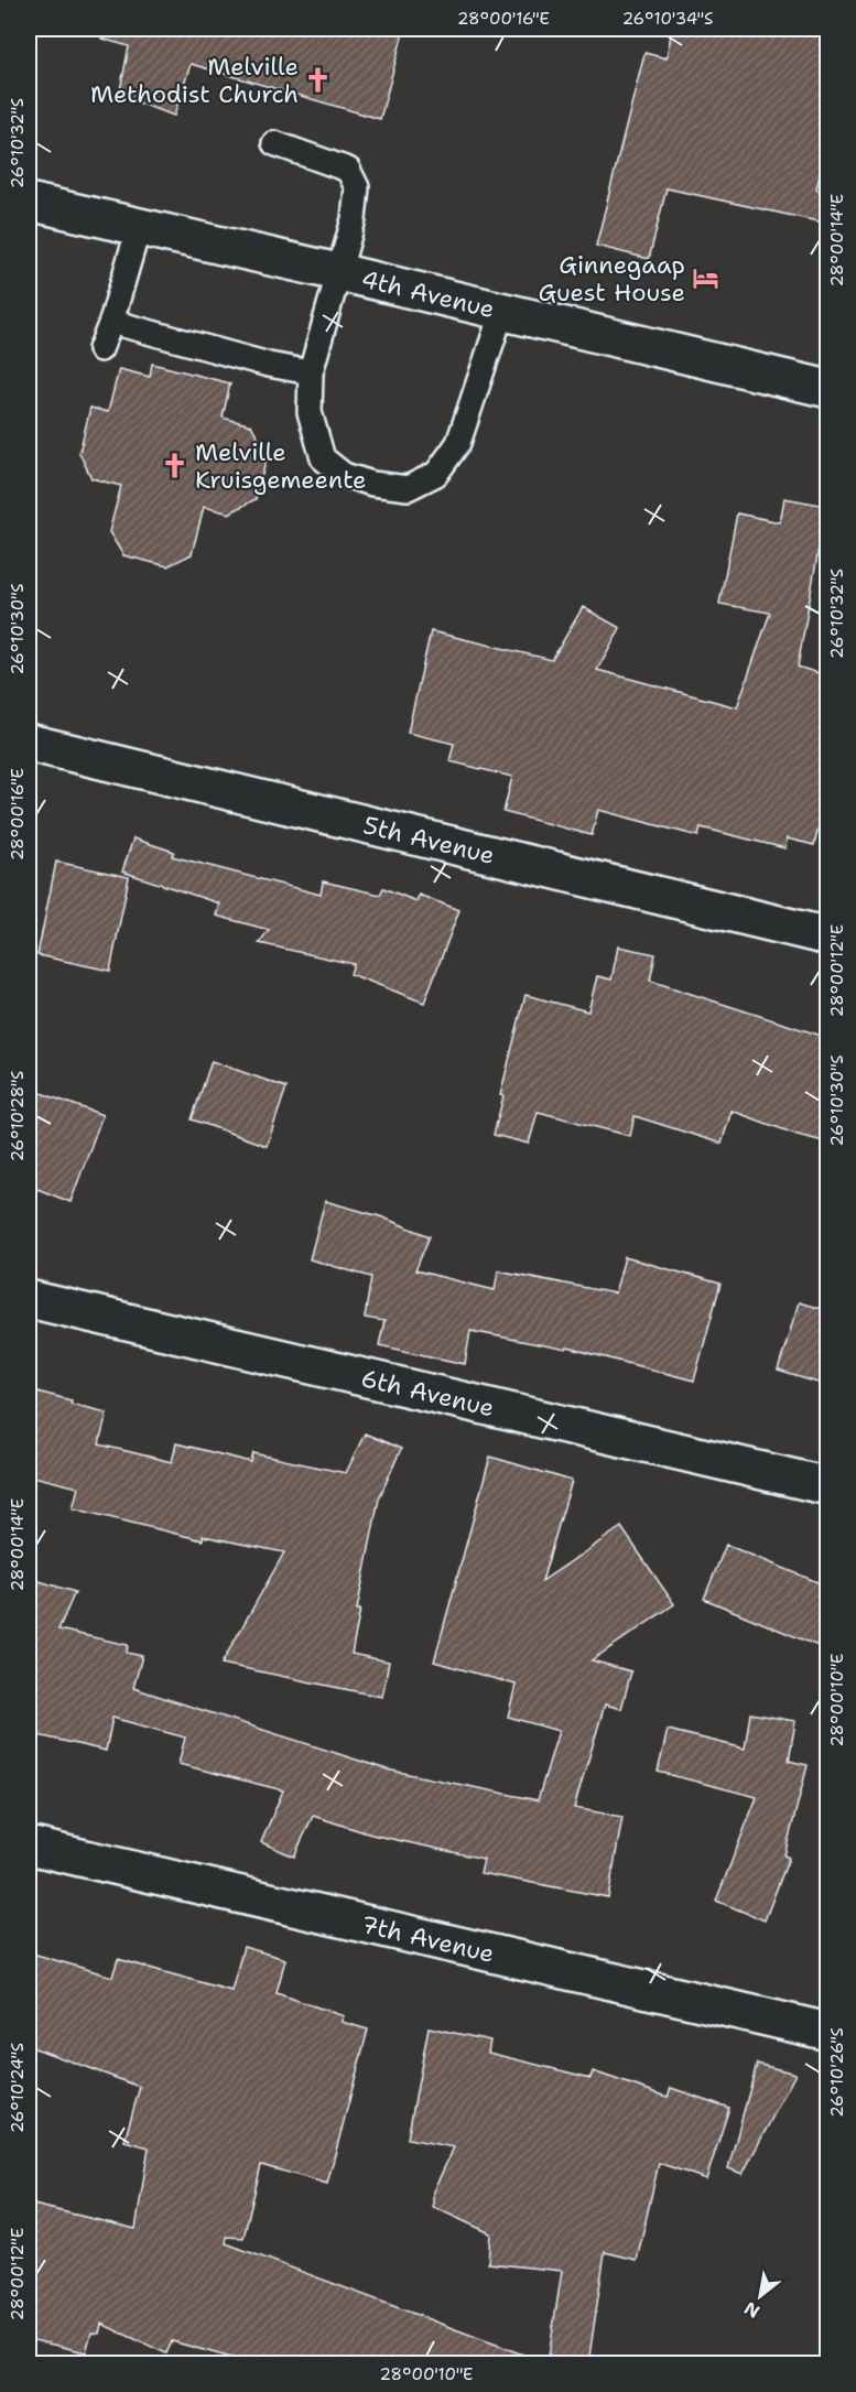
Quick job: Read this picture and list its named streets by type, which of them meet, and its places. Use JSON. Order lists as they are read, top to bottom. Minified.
{"streets":{"street":["4th Avenue","5th Avenue","6th Avenue","7th Avenue"]},"places":{"church":["Melville Methodist Church","Melville Kruisgemeente"],"hotel":["Ginnegaap Guest House"]},"north":"bottom left","coordinates":["28°00'16\"E","26°10'34\"S","26°10'32\"S","28°00'14\"E","26°10'30\"S","28°00'12\"E","26°10'28\"S","28°00'10\"E","26°10'26\"S","26°10'24\"S"]}
